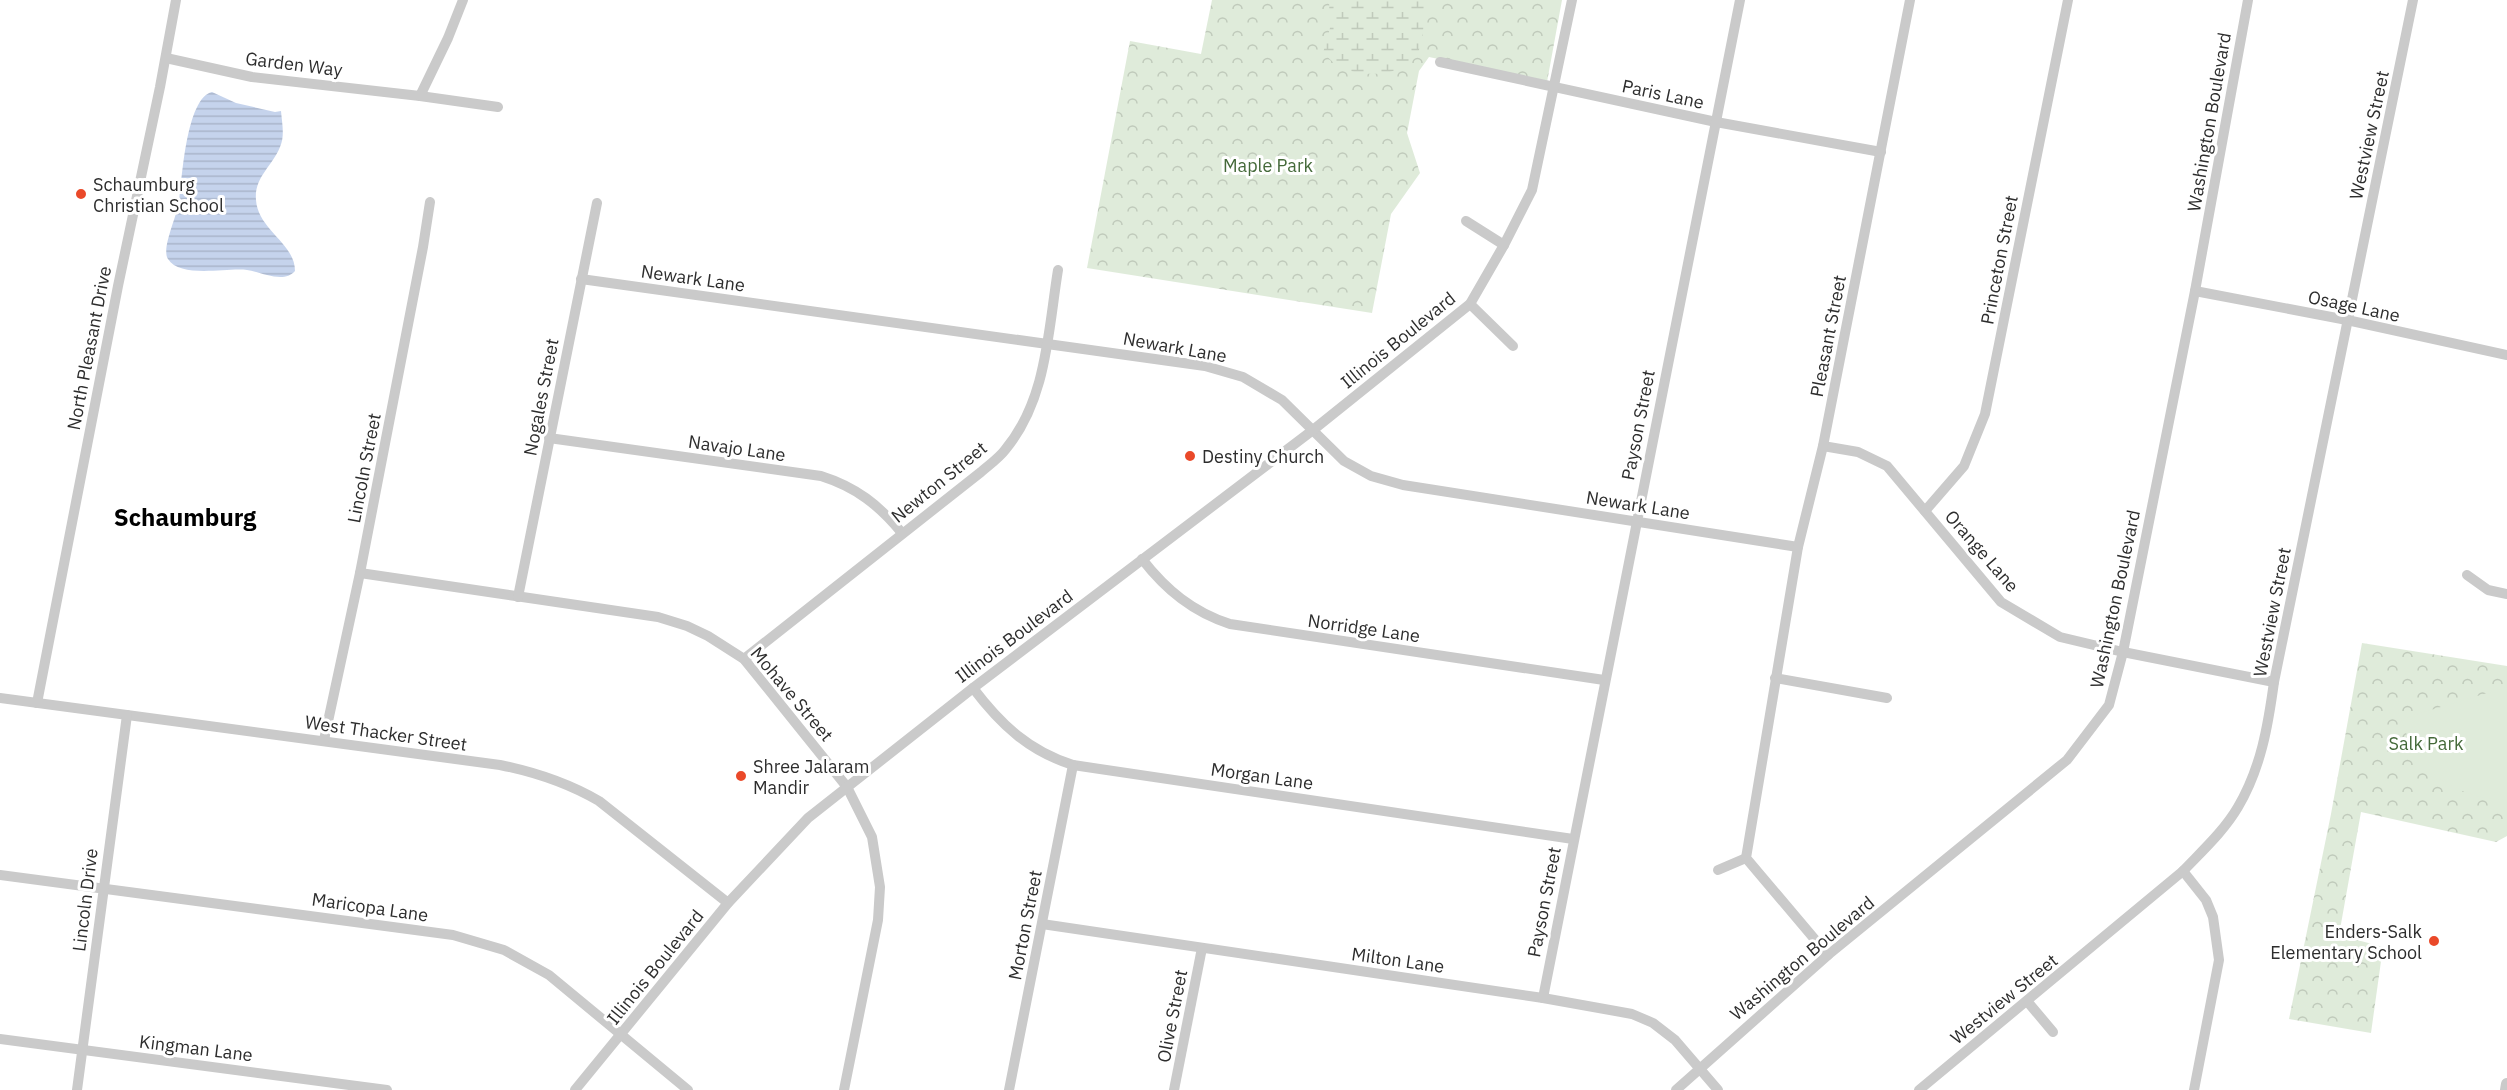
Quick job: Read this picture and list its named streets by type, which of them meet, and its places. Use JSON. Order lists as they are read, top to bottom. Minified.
{"streets":{"street":["Garden Way","Paris Lane","Washington Boulevard","Westview Street","Princeton Street","Newark Lane","Osage Lane","Pleasant Street","Illinois Boulevard","North Pleasant Drive","Nogales Street","Payson Street","Navajo Lane","Lincoln Street","Newton Street","Orange Lane","Norridge Lane","Mohave Street","West Thacker Street","Morgan Lane","Lincoln Drive","Maricopa Lane","Morton Street","Milton Lane","Olive Street","Kingman Lane"]},"crossings":[["Garden Way","North Pleasant Drive"],["Paris Lane","Pleasant Street"],["Paris Lane","Illinois Boulevard"],["Paris Lane","Payson Street"],["Washington Boulevard","Osage Lane"],["Washington Boulevard","Orange Lane"],["Washington Boulevard","Milton Lane"],["Westview Street","Osage Lane"],["Westview Street","Orange Lane"],["Princeton Street","Orange Lane"],["Newark Lane","Pleasant Street"],["Newark Lane","Illinois Boulevard"],["Newark Lane","Nogales Street"],["Newark Lane","Payson Street"],["Newark Lane","Newton Street"],["Pleasant Street","Orange Lane"],["Illinois Boulevard","Norridge Lane"],["Illinois Boulevard","Mohave Street"],["Illinois Boulevard","West Thacker Street"],["Illinois Boulevard","Morgan Lane"],["Illinois Boulevard","Maricopa Lane"],["North Pleasant Drive","West Thacker Street"],["Nogales Street","Navajo Lane"],["Nogales Street","Mohave Street"],["Payson Street","Norridge Lane"],["Payson Street","Morgan Lane"],["Payson Street","Milton Lane"],["Navajo Lane","Newton Street"],["Lincoln Street","Mohave Street"],["Lincoln Street","West Thacker Street"],["Newton Street","Mohave Street"],["West Thacker Street","Lincoln Drive"],["Morgan Lane","Morton Street"],["Lincoln Drive","Maricopa Lane"],["Lincoln Drive","Kingman Lane"],["Morton Street","Milton Lane"],["Milton Lane","Olive Street"]],"districts":["Schaumburg"],"parks":["Maple Park","Salk Park"],"places":["Schaumburg Christian School","Destiny Church","Shree Jalaram Mandir","Enders-Salk Elementary School"]}
